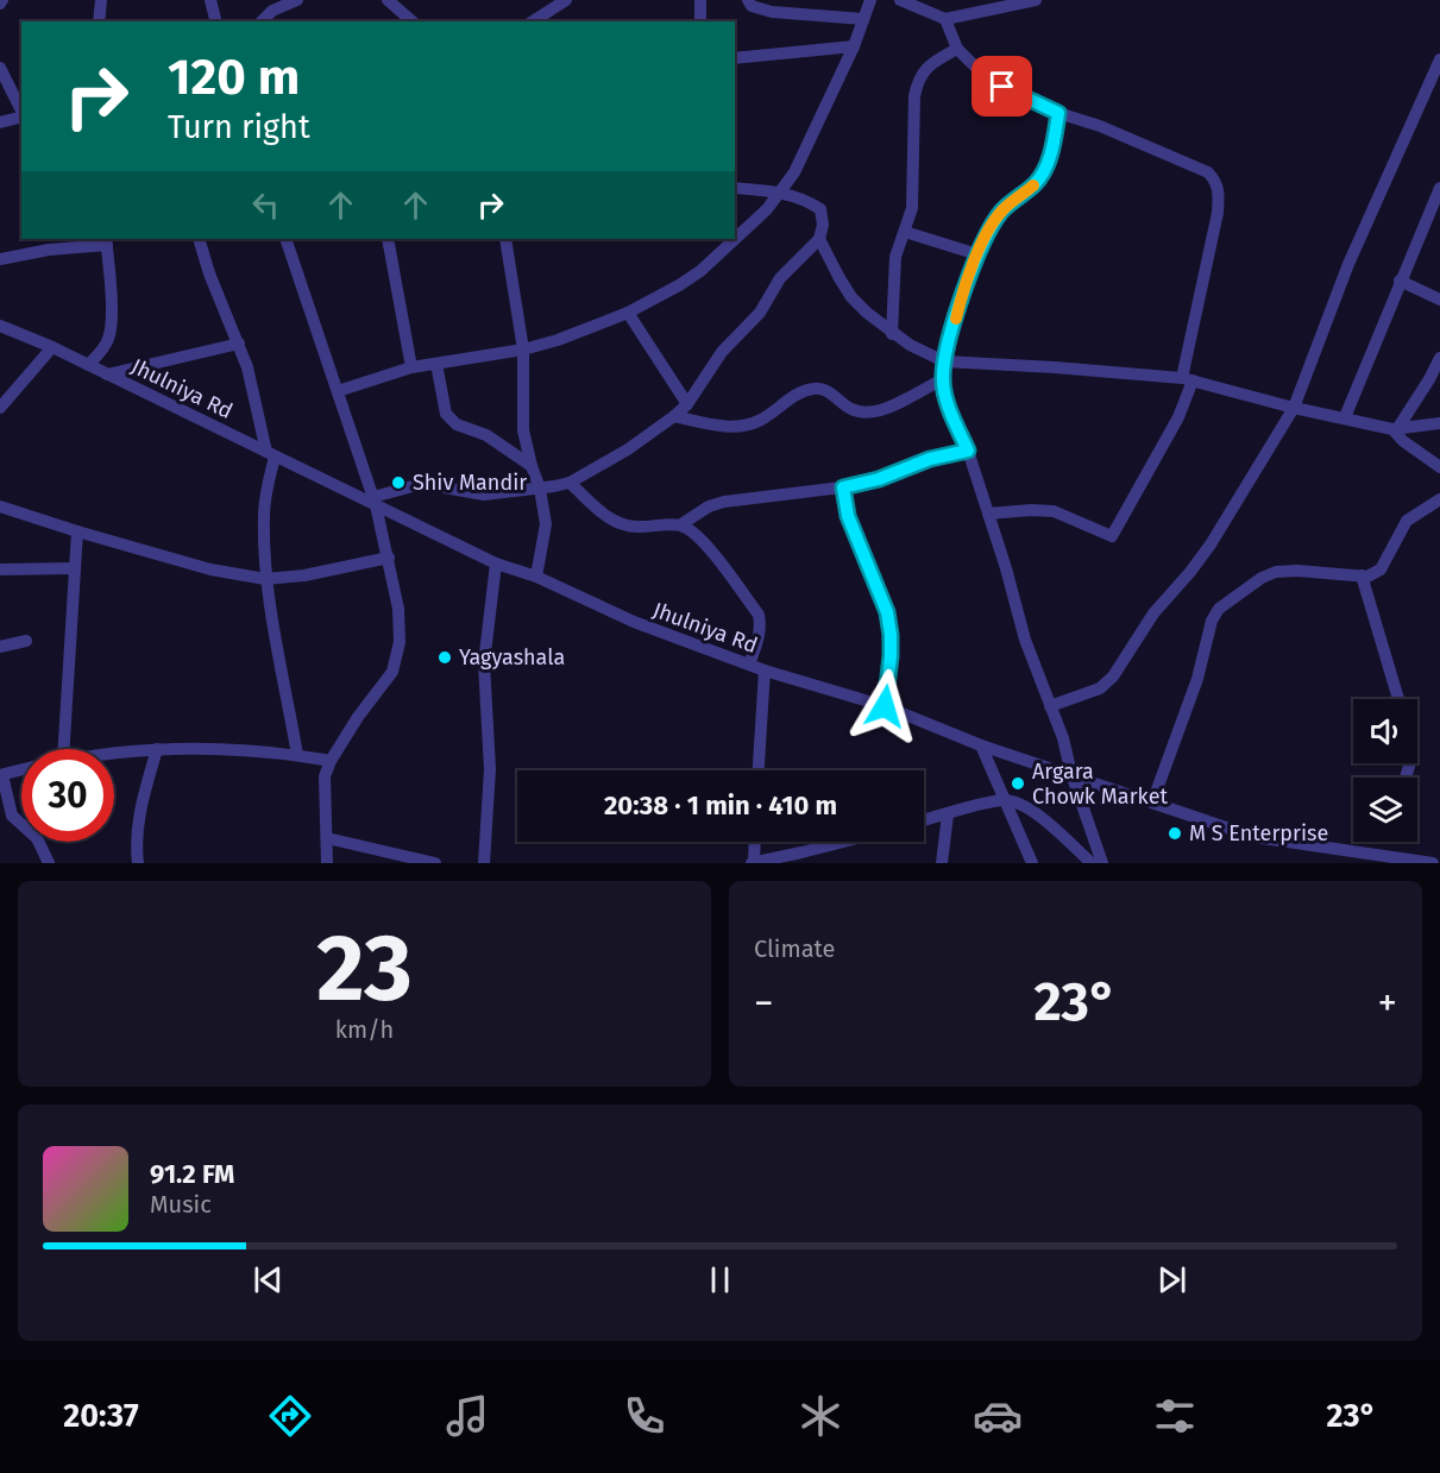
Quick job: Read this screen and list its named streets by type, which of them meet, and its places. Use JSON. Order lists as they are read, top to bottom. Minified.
{"streets":{"street":["Jhulniya Rd"]},"places":["Shiv Mandir","Yagyashala","Argara Chowk Market","M S Enterprise"],"page":{"turn":["120 m","Turn right"],"limit":"30","trip":"20:38 · 1 min · 410 m","tile":[["23","km/h"],"Climate"],"heat":["−","23°","+"],"song":["91.2 FM","Music"],"tabs":["20:37","23°"]}}
